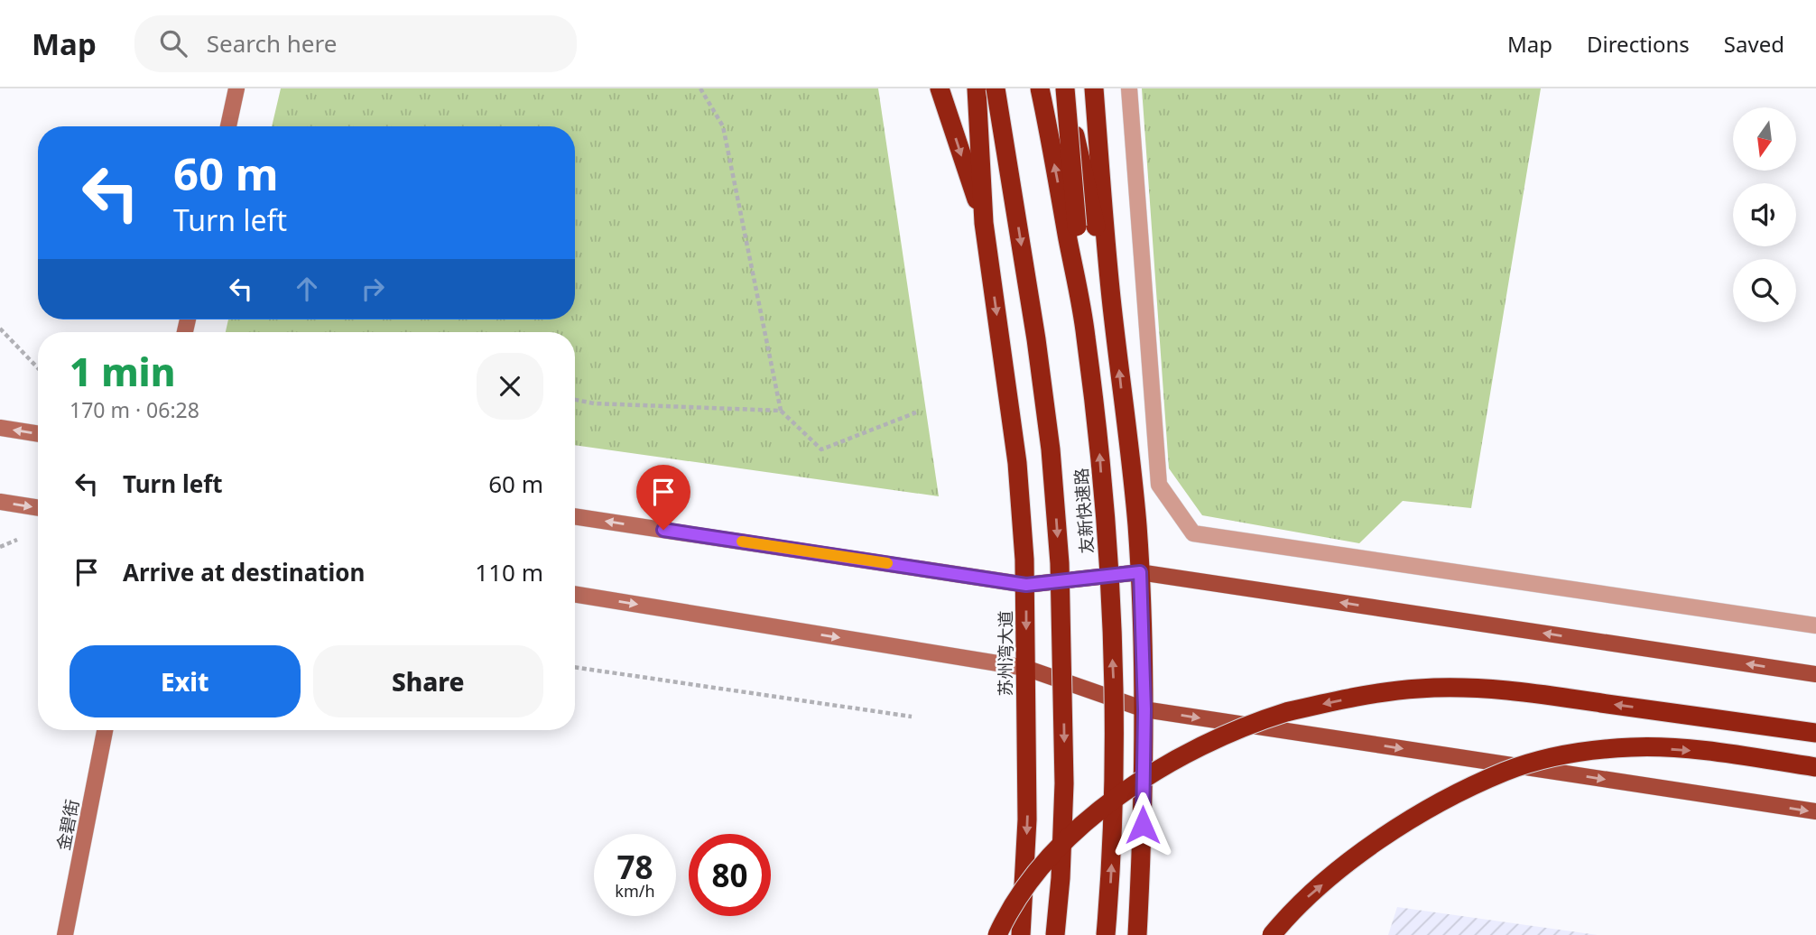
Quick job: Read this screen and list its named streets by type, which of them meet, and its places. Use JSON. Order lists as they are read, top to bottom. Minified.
{"streets":{"highway":["友新快速路","苏州湾大道"],"main road":["金碧街"]},"north":"bottom","page":{"header":"Map","search":"Search here","nav":["Map","Directions","Saved"],"turn":["60 m","Turn left"],"heading":["1 min","170 m · 06:28"],"list":[{"name":"Turn left","value":"60 m"},{"name":"Arrive at destination","value":"110 m"}],"buttons":["Exit","Share"],"speed":"78 km/h","limit":"80"}}
